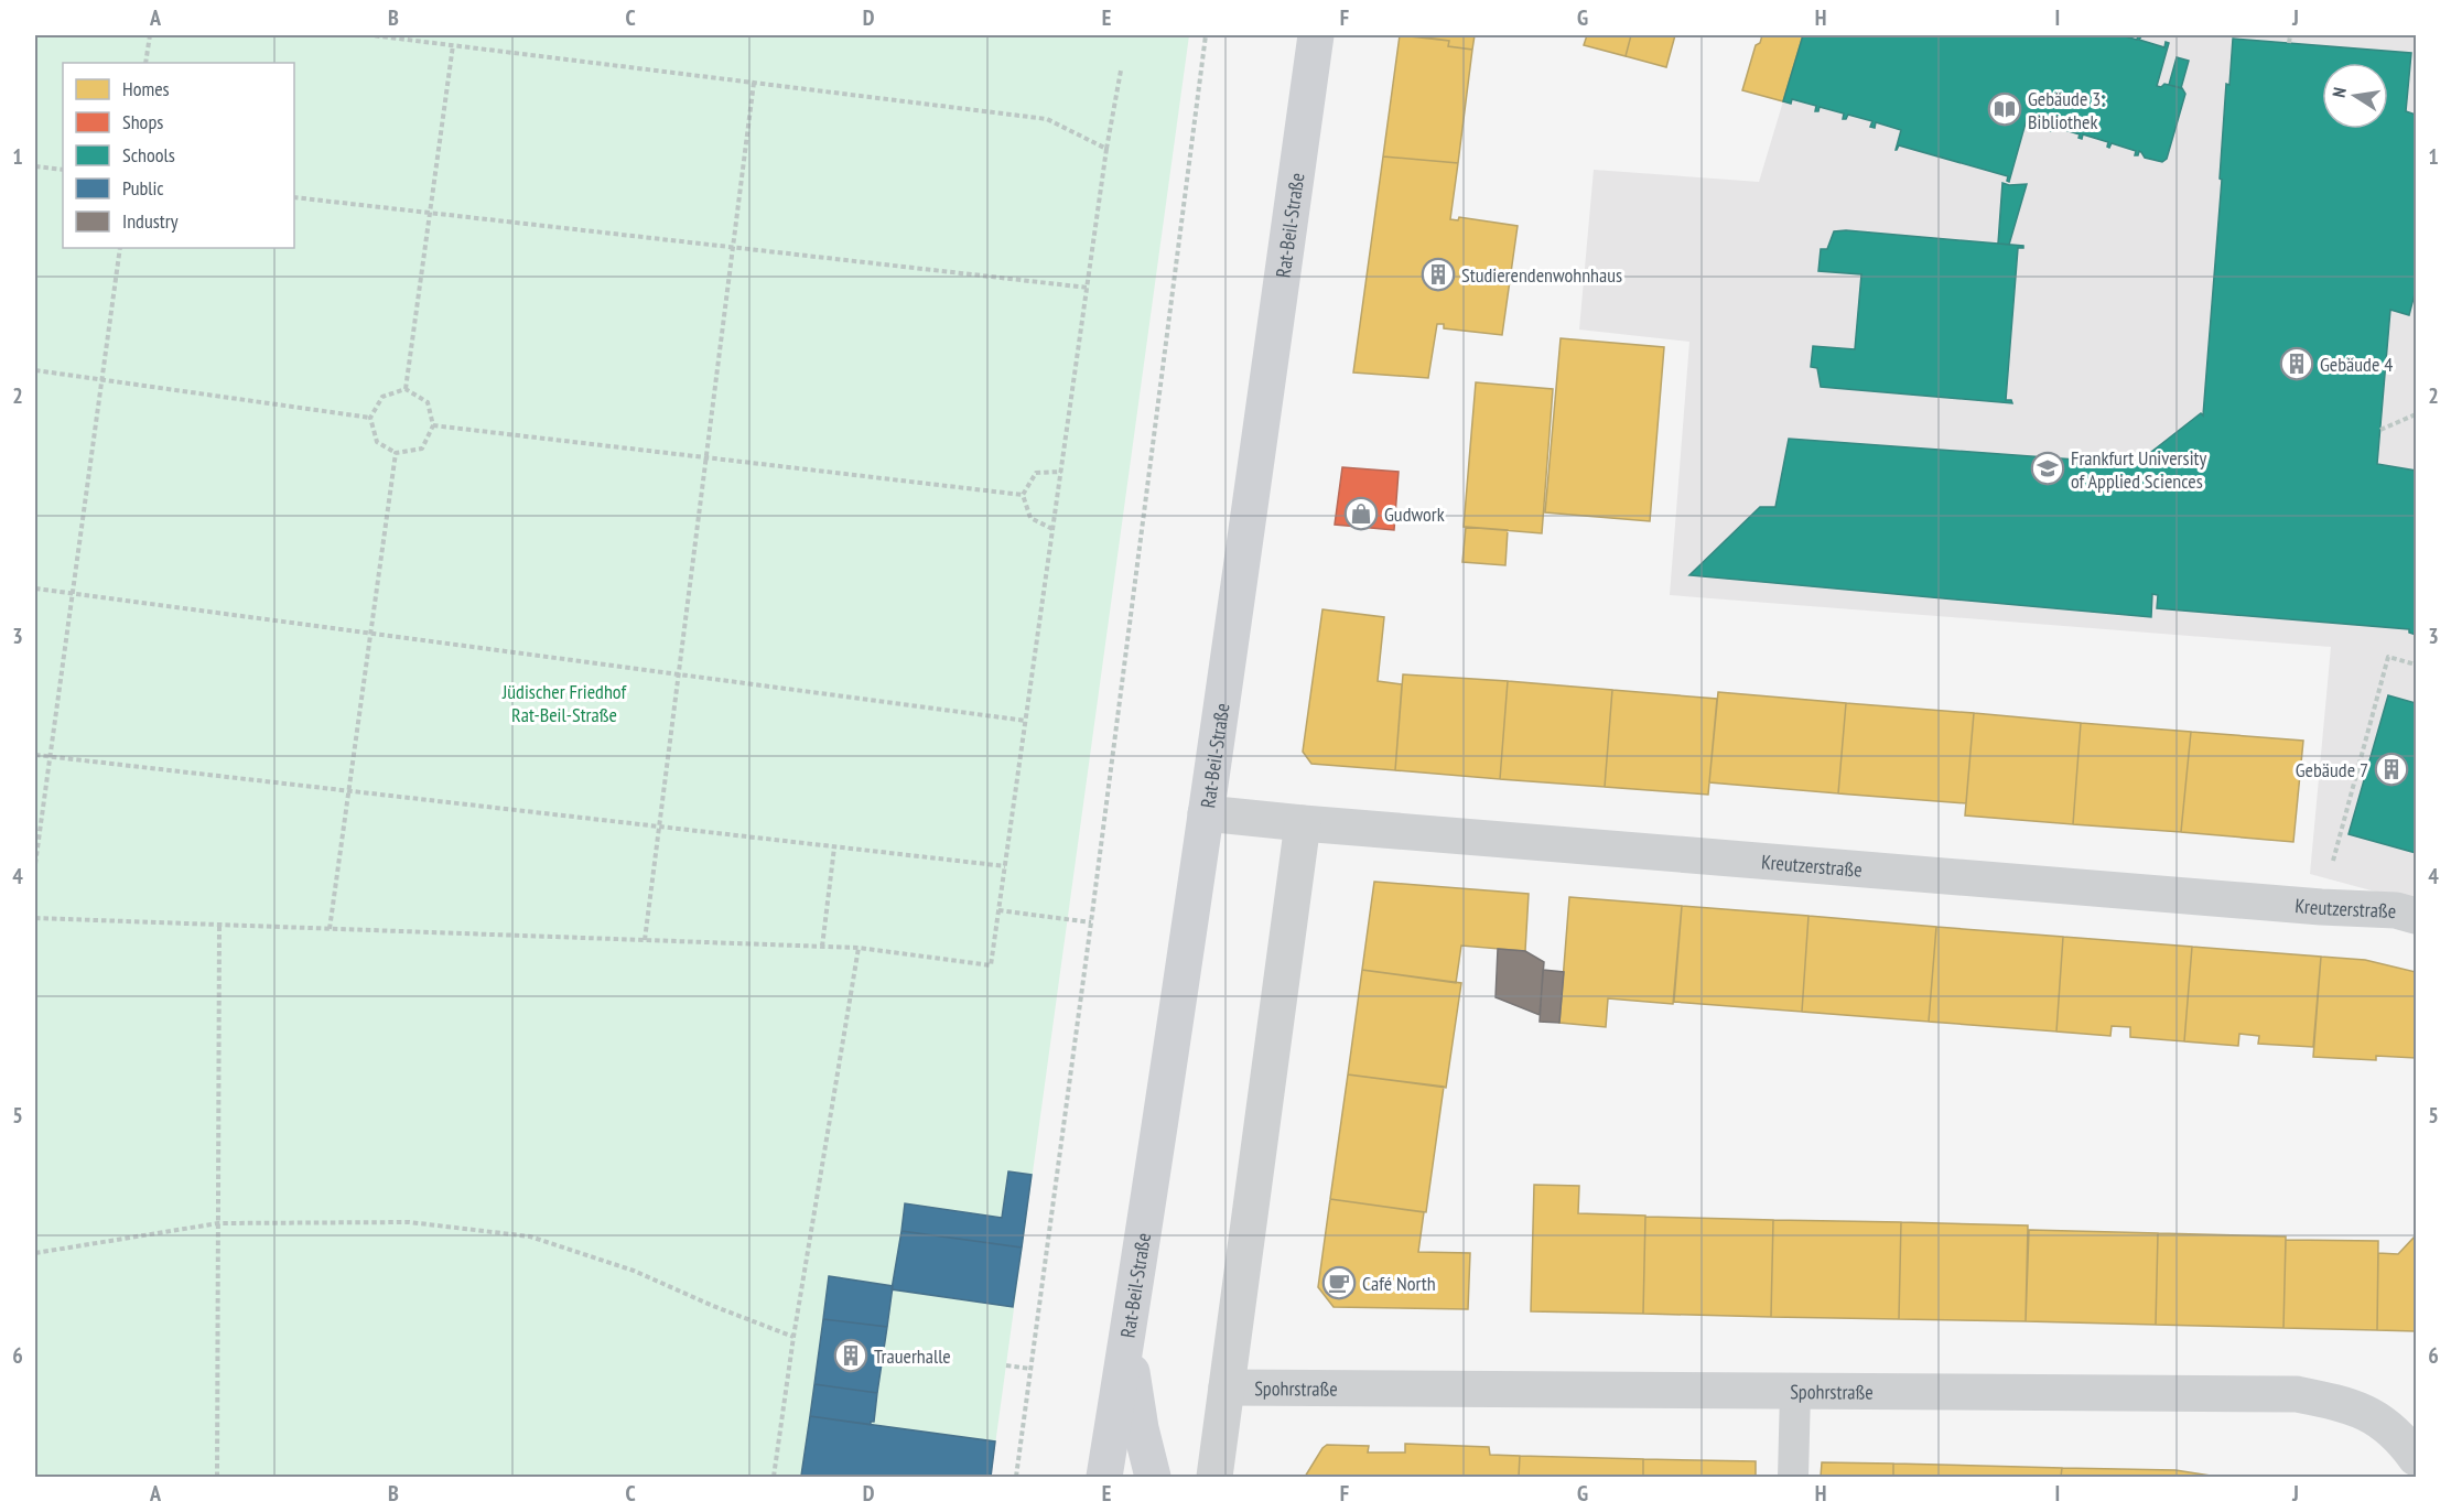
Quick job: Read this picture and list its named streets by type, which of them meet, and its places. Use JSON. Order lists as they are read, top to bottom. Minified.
{"streets":{"main road":["Rat-Beil-Straße"],"street":["Kreutzerstraße","Spohrstraße"]},"crossings":[["Rat-Beil-Straße","Kreutzerstraße"]],"parks":["Jüdischer Friedhof Rat-Beil-Straße"],"places":{"library":["Gebäude 3: Bibliothek"],"building":["Studierendenwohnhaus","Gebäude 4","Gebäude 7","Trauerhalle"],"school or university":["Frankfurt University of Applied Sciences"],"shop":["Gudwork"],"cafe":["Café North"]},"legend":["Homes","Shops","Schools","Public","Industry"],"north":"left","grid":{"columns":["A","B","C","D","E","F","G","H","I","J"],"rows":["1","2","3","4","5","6"]}}
